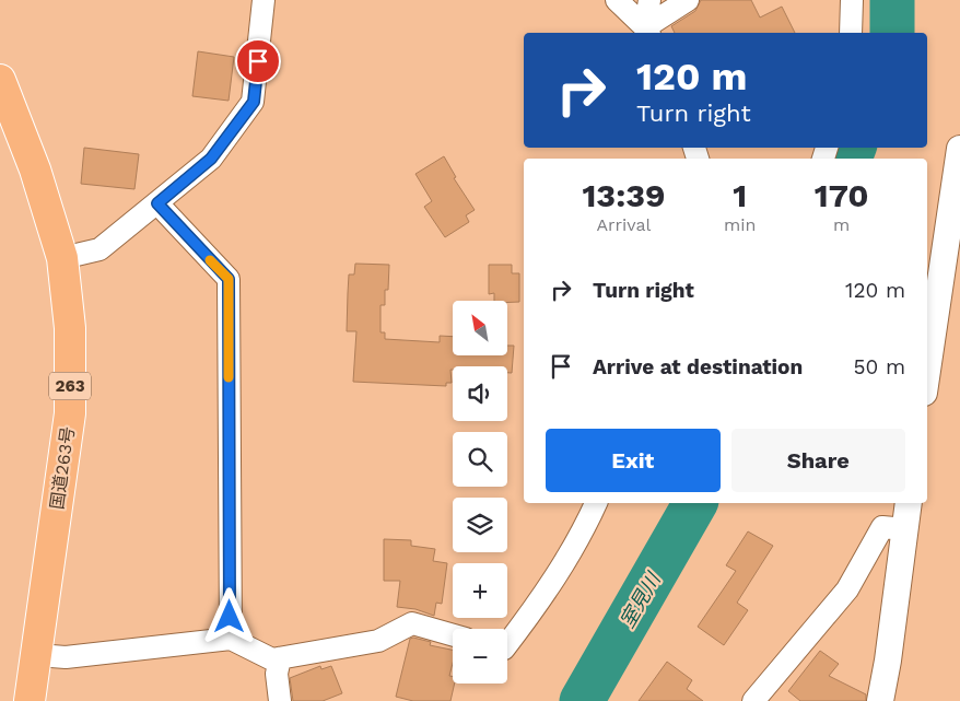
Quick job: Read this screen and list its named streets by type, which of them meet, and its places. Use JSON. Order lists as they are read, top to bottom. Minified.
{"streets":{"highway":["263","国道263号"]},"water":["室見川"],"north":"top left","page":{"turn":["120 m","Turn right"],"eta":["13:39","Arrival","1","min","170","m"],"list":[{"name":"Turn right","value":"120 m"},{"name":"Arrive at destination","value":"50 m"}],"map_buttons":["+","−"],"buttons":["Exit","Share"]}}
